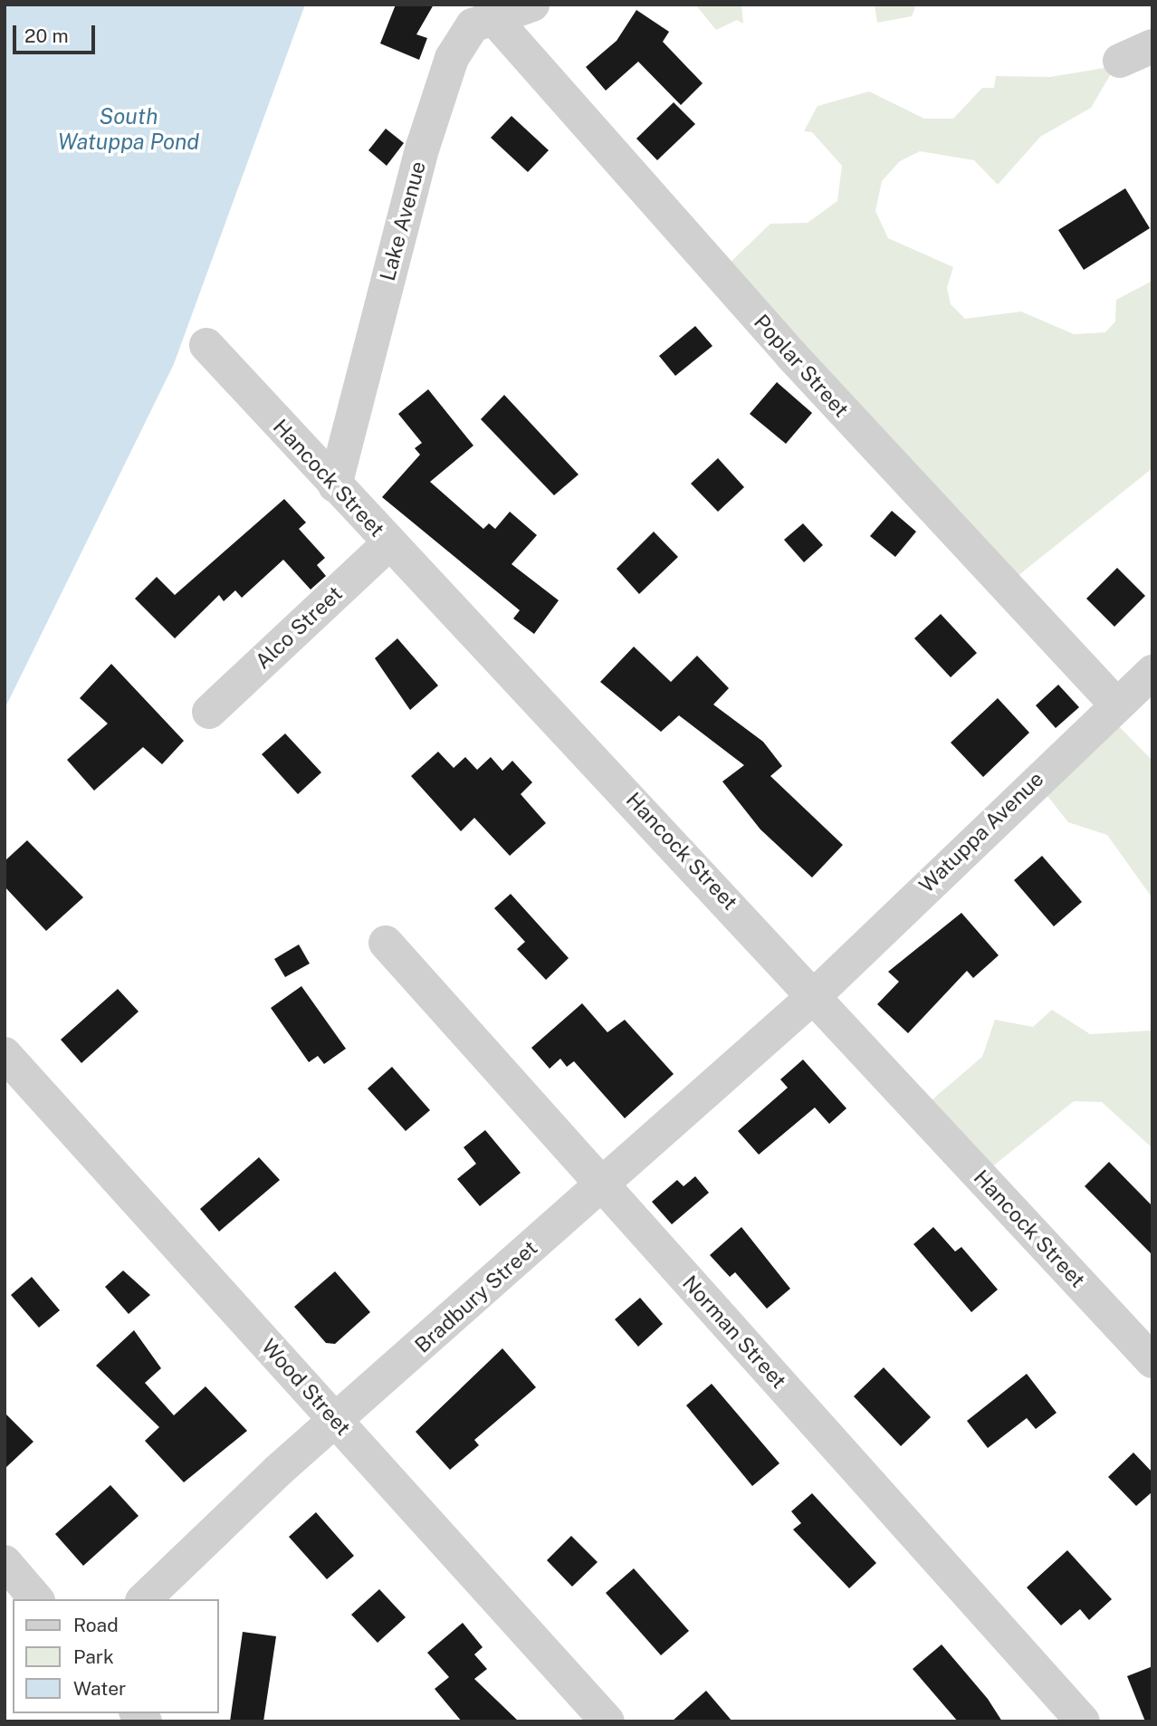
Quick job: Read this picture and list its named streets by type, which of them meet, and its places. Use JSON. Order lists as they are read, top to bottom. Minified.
{"streets":{"street":["Lake Avenue","Poplar Street","Hancock Street","Alco Street","Watuppa Avenue","Bradbury Street","Norman Street","Wood Street"]},"crossings":[["Lake Avenue","Poplar Street"],["Lake Avenue","Hancock Street"],["Poplar Street","Watuppa Avenue"],["Hancock Street","Alco Street"],["Hancock Street","Watuppa Avenue"],["Hancock Street","Bradbury Street"],["Watuppa Avenue","Bradbury Street"],["Bradbury Street","Norman Street"],["Bradbury Street","Wood Street"]],"water":["South Watuppa Pond"],"legend":["Road","Park","Water"],"scale_bar":"20 m"}
